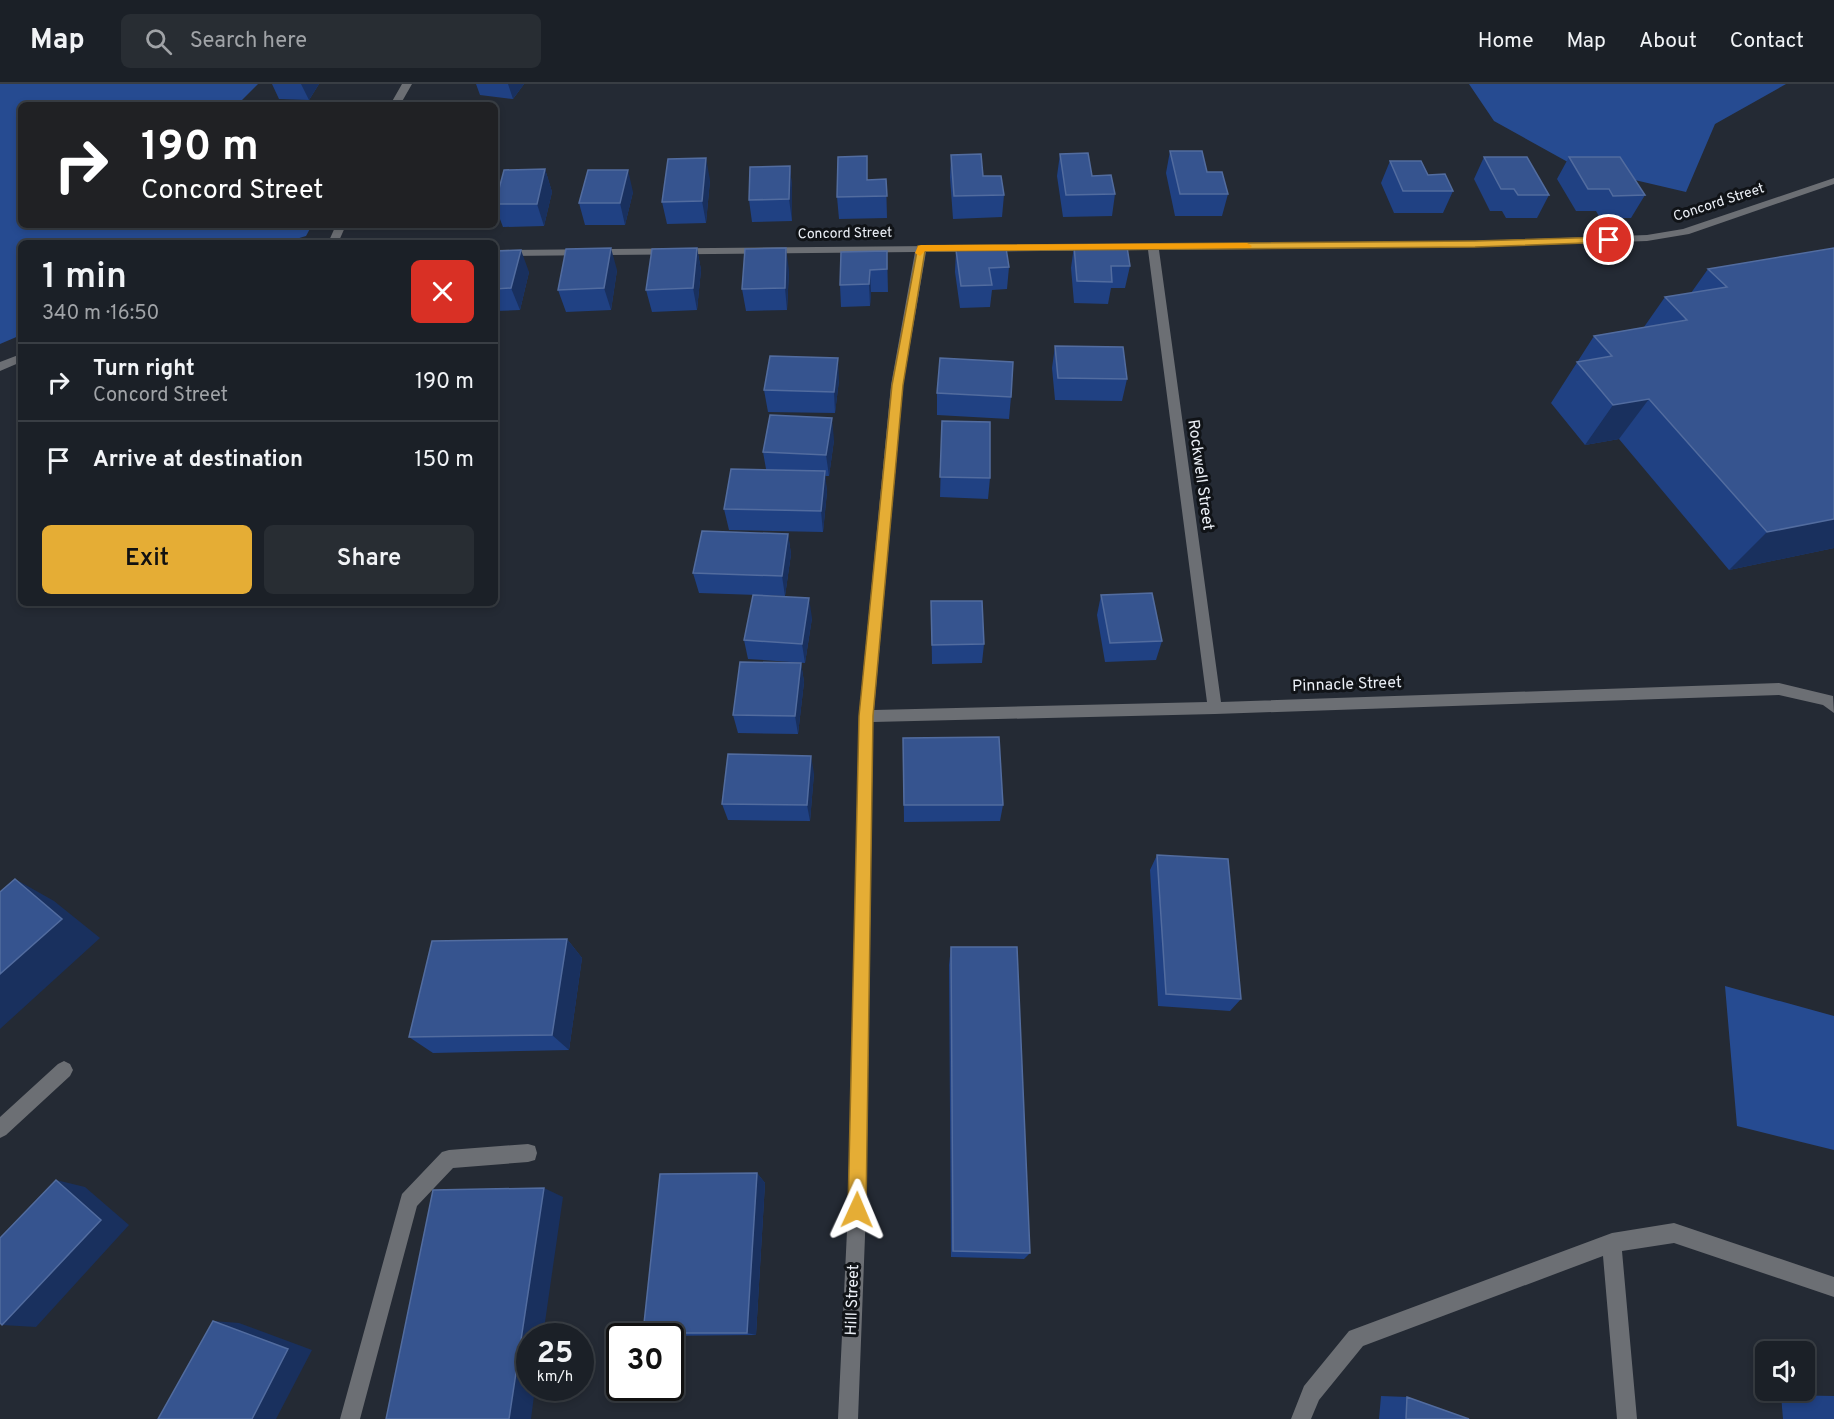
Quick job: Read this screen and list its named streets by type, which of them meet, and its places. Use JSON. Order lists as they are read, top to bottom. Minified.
{"streets":{"street":["Concord Street","Rockwell Street","Pinnacle Street","Hill Street"]},"crossings":[["Concord Street","Rockwell Street"],["Concord Street","Hill Street"],["Rockwell Street","Pinnacle Street"],["Pinnacle Street","Hill Street"]],"page":{"header":"Map","search":"Search here","nav":["Home","Map","About","Contact"],"turn":["190 m","Concord Street"],"heading":["1 min","340 m · 16:50"],"list":[{"name":"Turn right","note":"Concord Street","value":"190 m"},{"name":"Arrive at destination","value":"150 m"}],"buttons":["Exit","Share"],"speed":"25 km/h","limit":"30"}}
